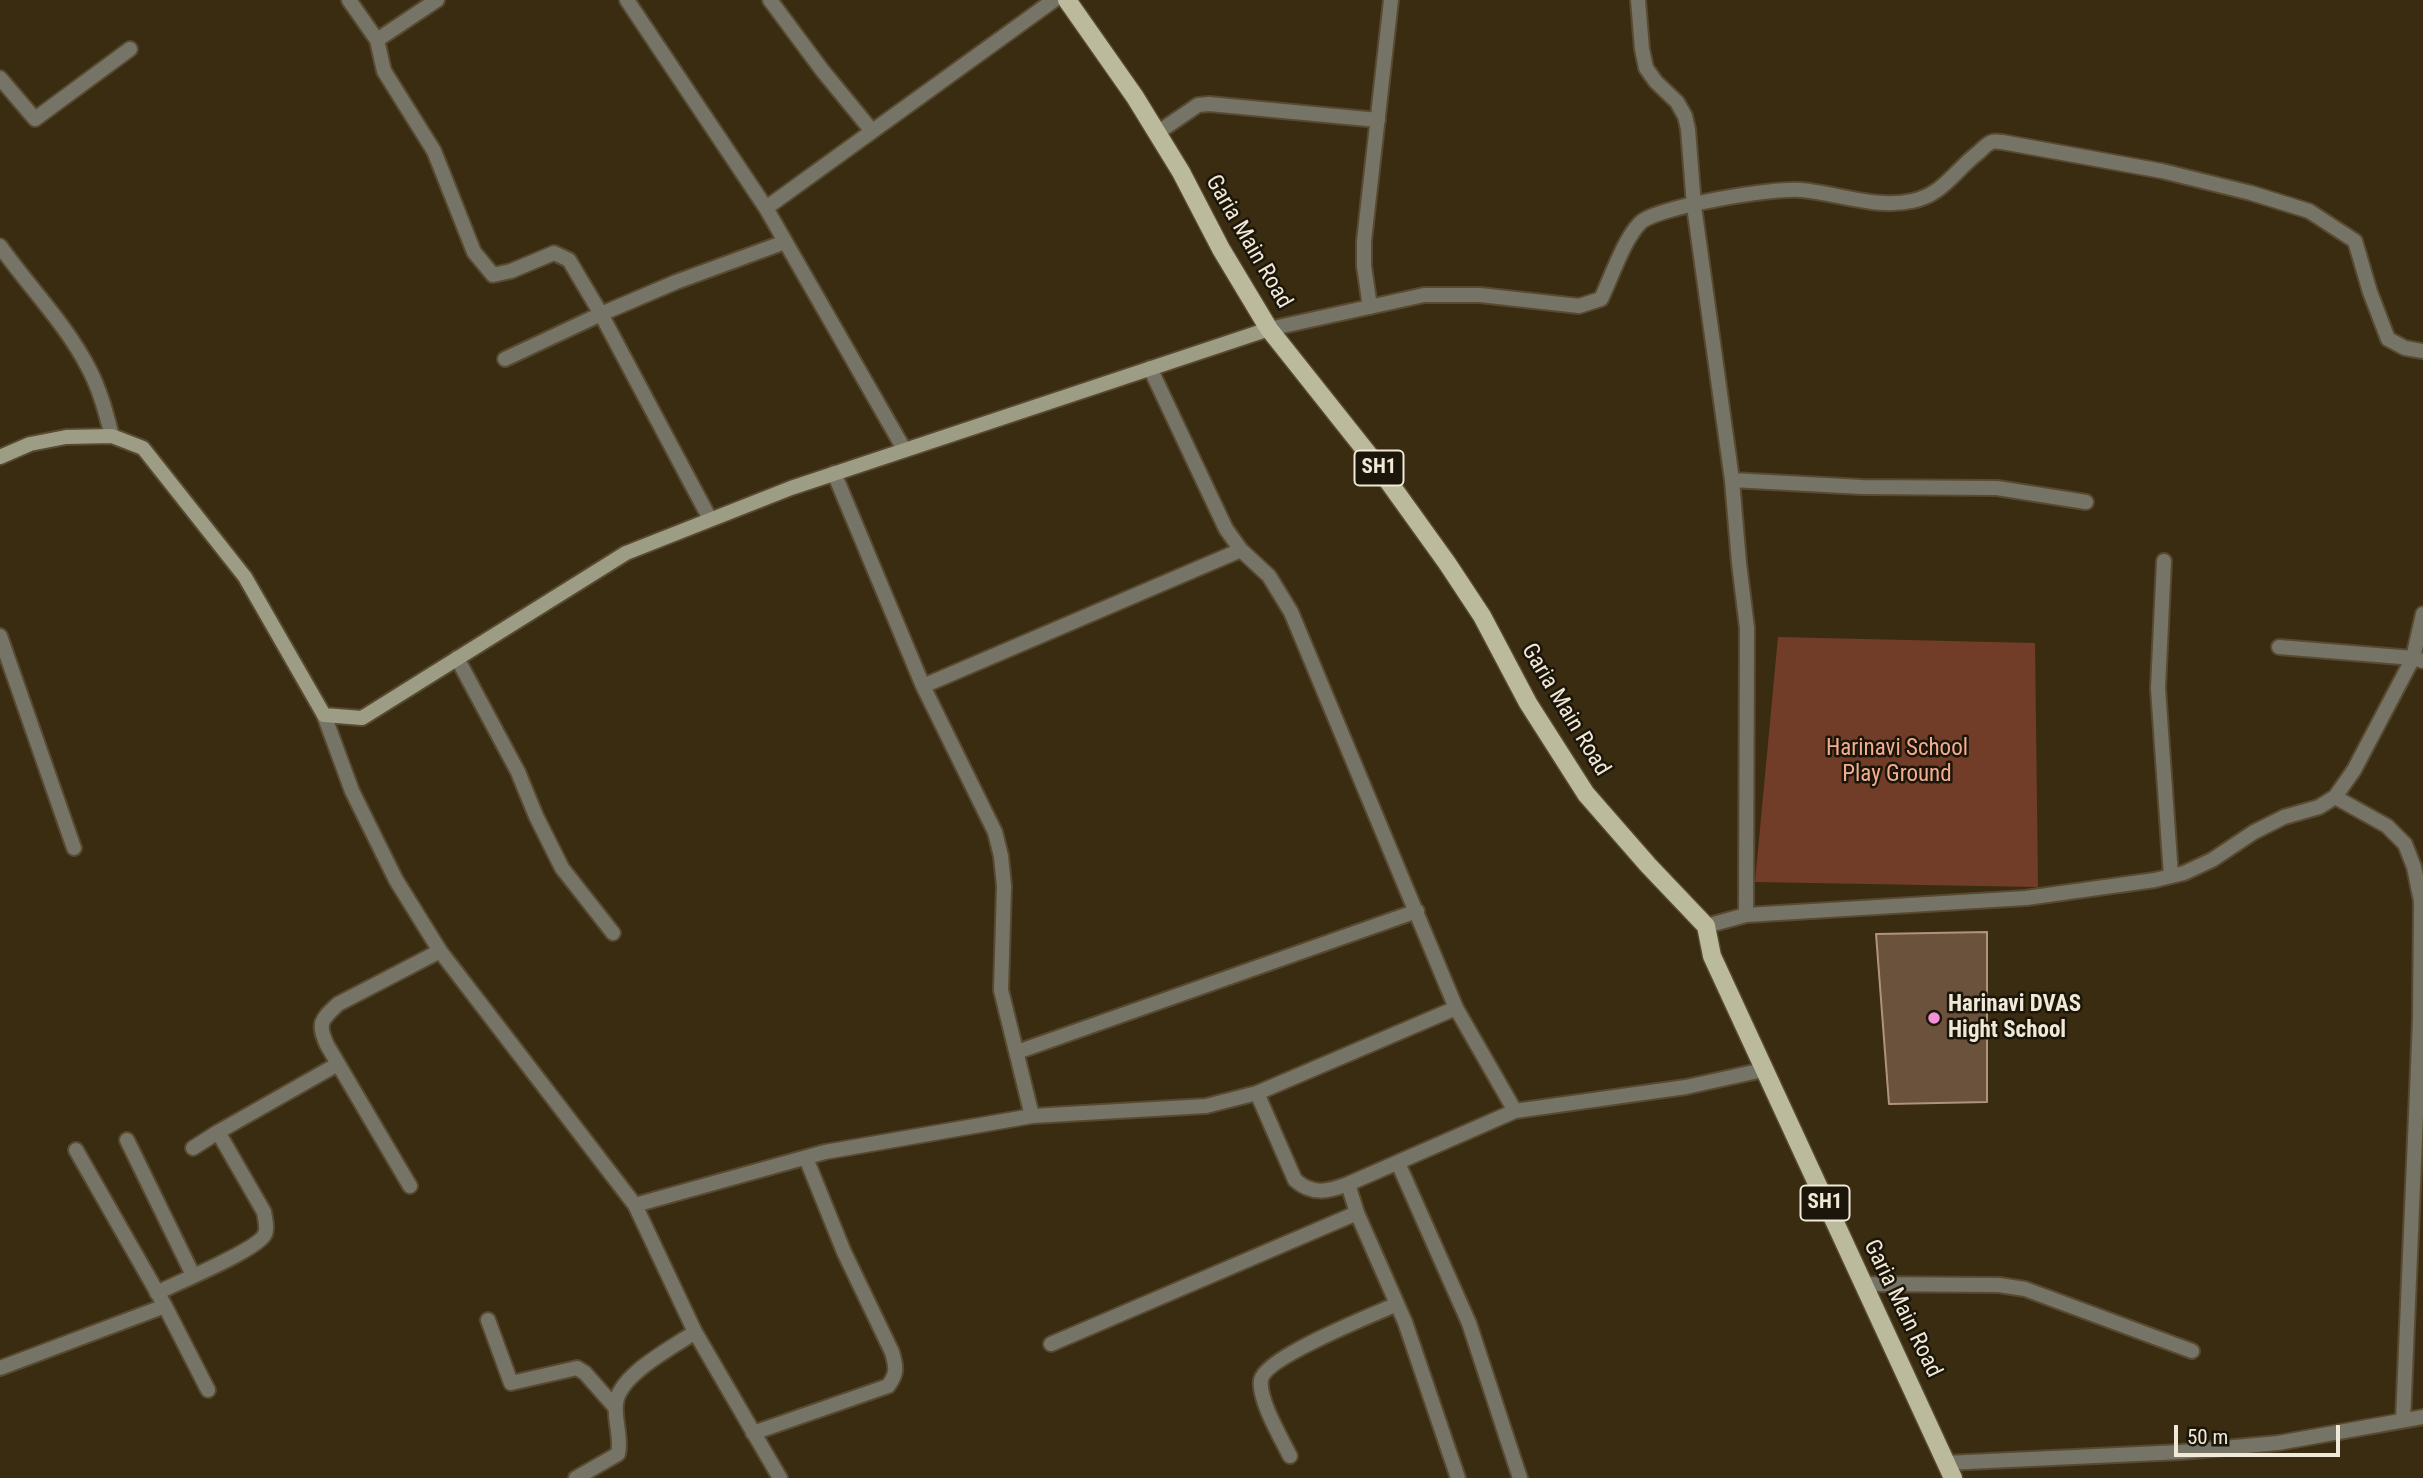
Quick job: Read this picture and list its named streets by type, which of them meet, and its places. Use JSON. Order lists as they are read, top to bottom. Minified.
{"streets":{"main road":["Garia Main Road","SH1"]},"parks":["Harinavi School Play Ground"],"places":["Harinavi DVAS Hight School"],"scale_bar":"50 m"}
